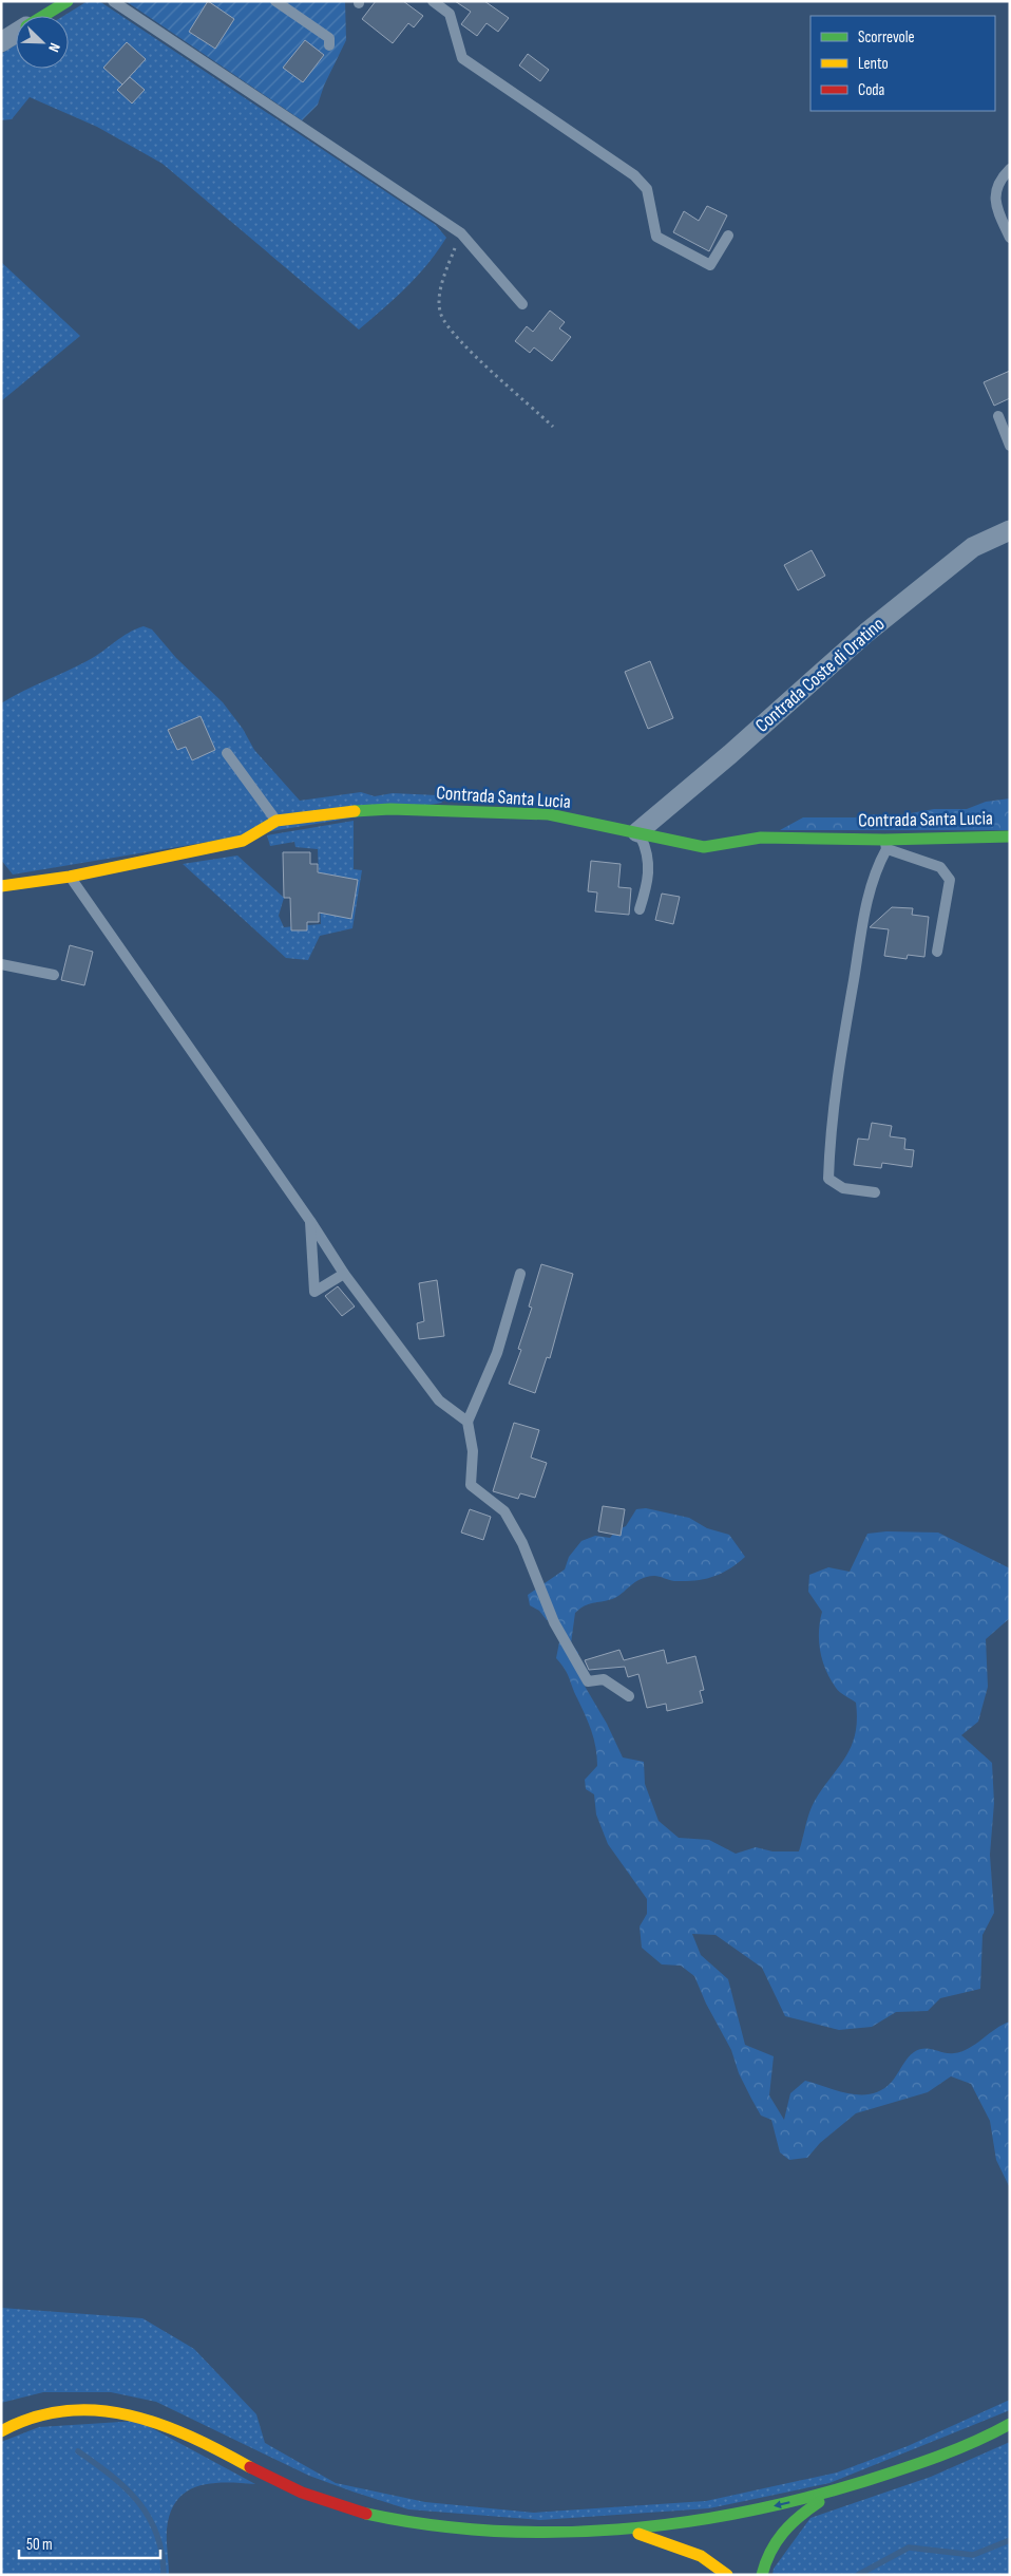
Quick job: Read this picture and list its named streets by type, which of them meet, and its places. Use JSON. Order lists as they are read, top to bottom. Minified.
{"streets":{"main road":["Contrada Santa Lucia"],"street":["Contrada Coste di Oratino"]},"crossings":[["Contrada Coste di Oratino","Contrada Santa Lucia"]],"legend":["Scorrevole","Lento","Coda"],"scale_bar":"50 m","north":"bottom right"}
